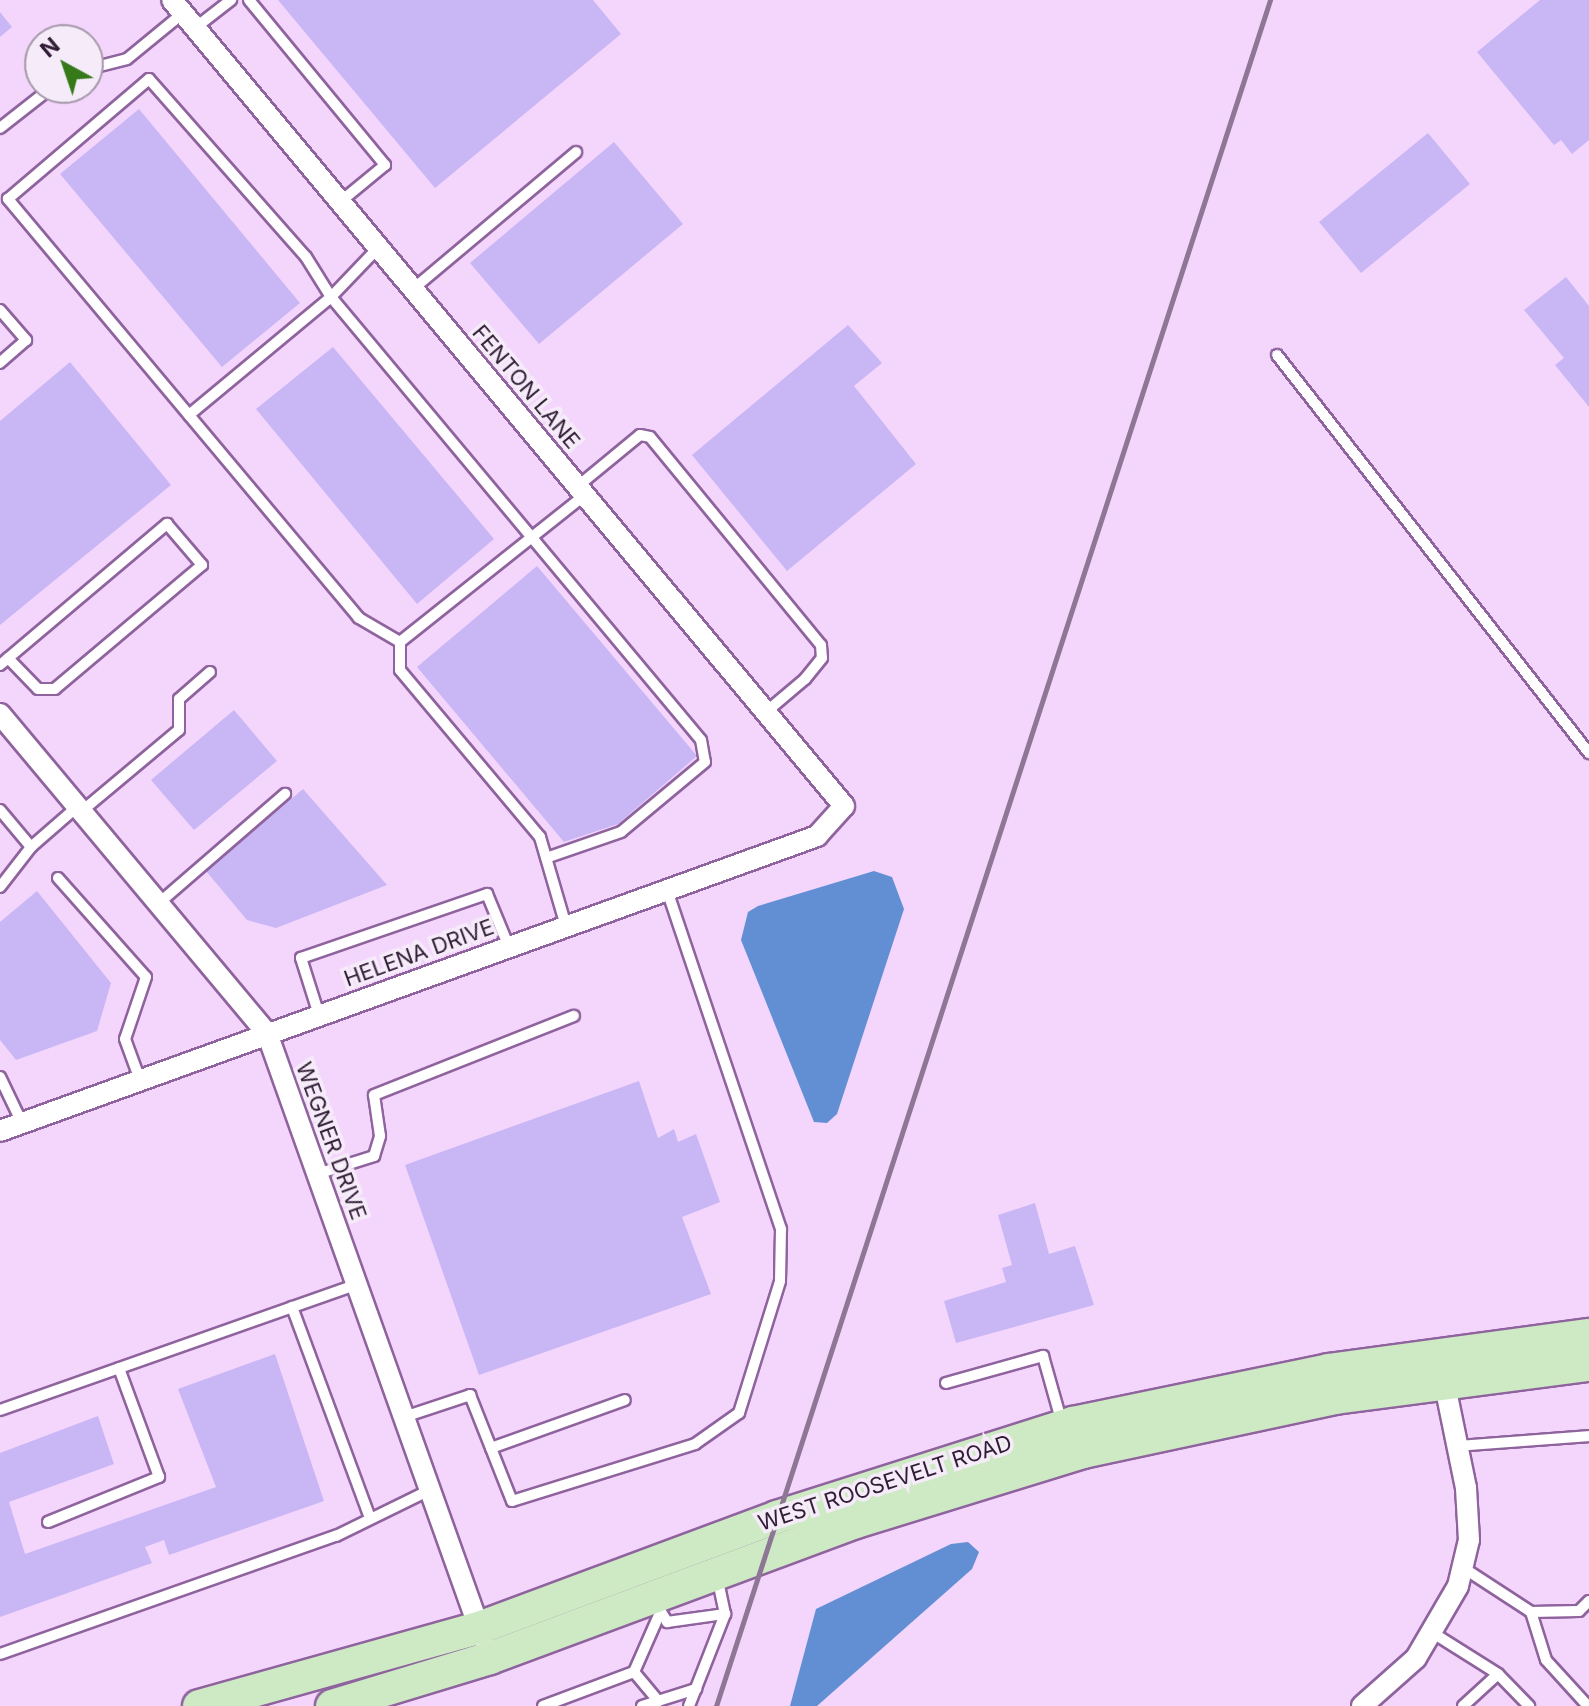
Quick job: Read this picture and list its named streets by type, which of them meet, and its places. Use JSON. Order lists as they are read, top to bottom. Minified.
{"streets":{"main road":["WEST ROOSEVELT ROAD"],"street":["FENTON LANE","HELENA DRIVE","WEGNER DRIVE"]},"crossings":[["FENTON LANE","HELENA DRIVE"],["HELENA DRIVE","WEGNER DRIVE"],["WEGNER DRIVE","WEST ROOSEVELT ROAD"]],"north":"top left"}
